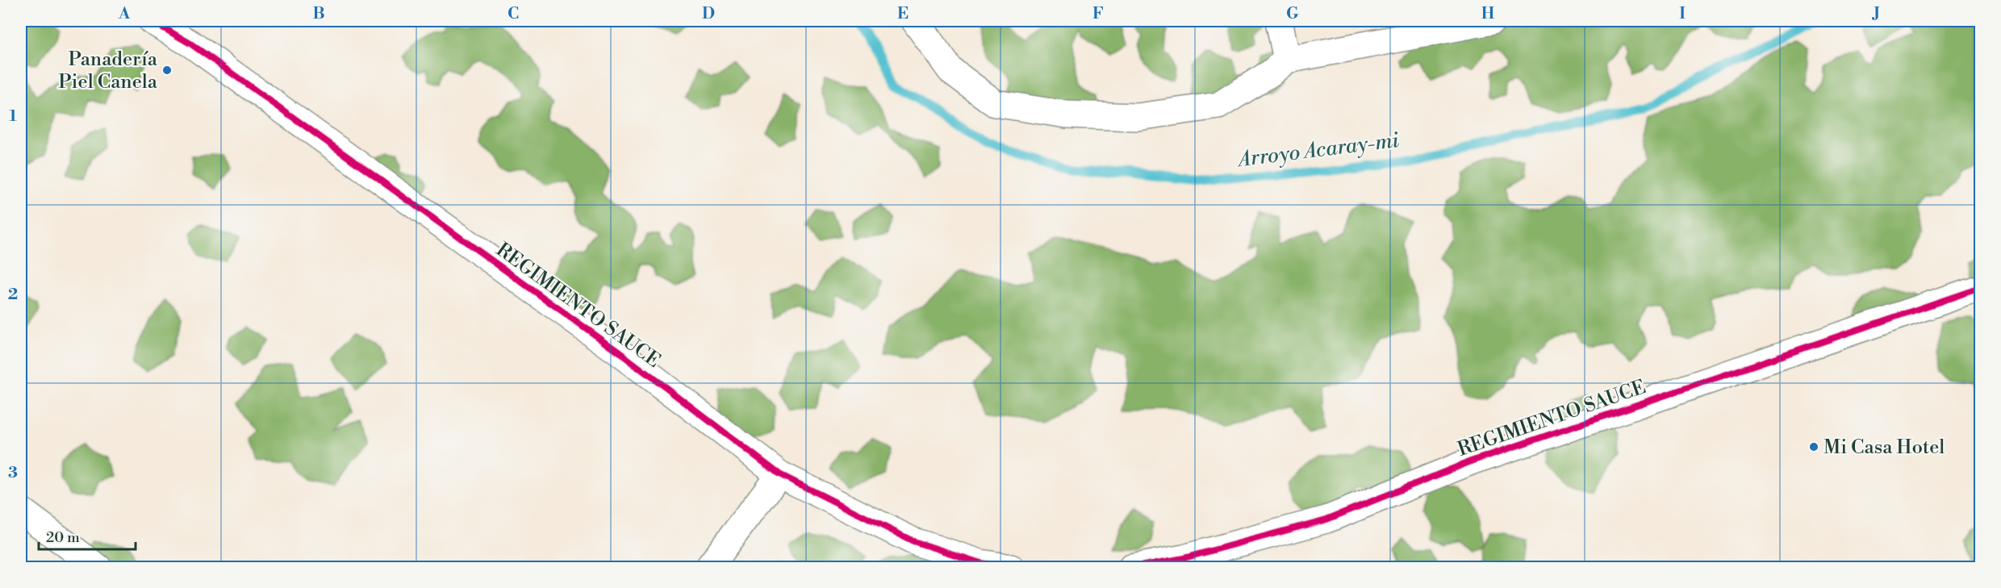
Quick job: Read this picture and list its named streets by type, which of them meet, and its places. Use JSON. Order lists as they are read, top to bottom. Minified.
{"streets":{"street":["REGIMIENTO SAUCE"]},"water":["Arroyo Acaray-mi"],"places":["Panadería Piel Canela","Mi Casa Hotel"],"scale_bar":"20 m","grid":{"columns":["A","B","C","D","E","F","G","H","I","J"],"rows":["1","2","3"]}}
